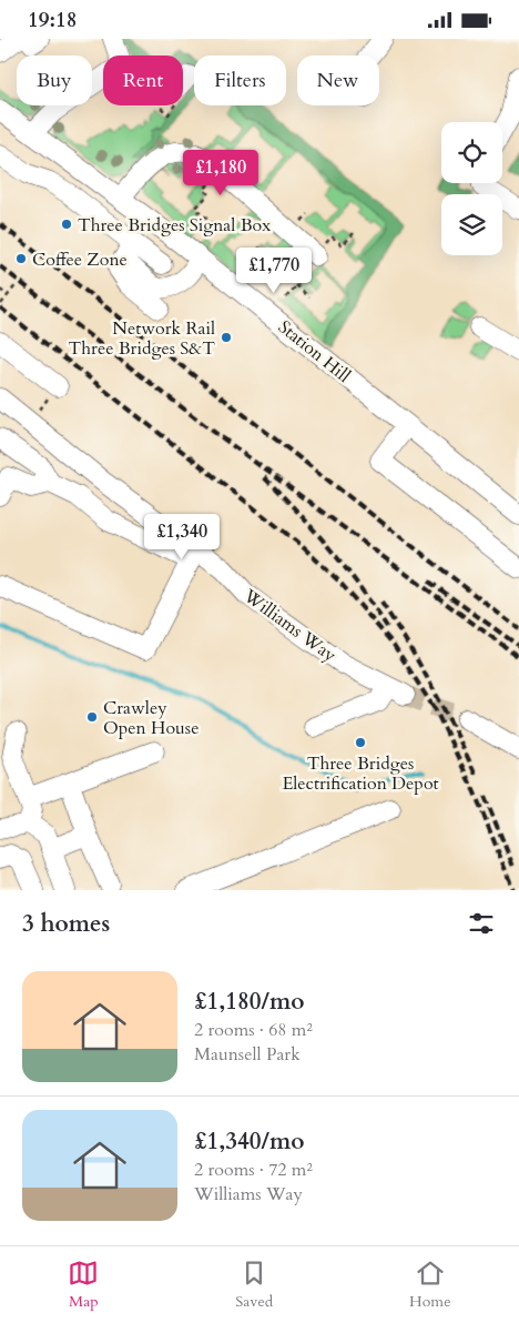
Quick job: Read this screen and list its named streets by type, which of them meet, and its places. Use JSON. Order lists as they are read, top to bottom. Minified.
{"streets":{"street":["Station Hill","Williams Way"]},"places":["Three Bridges Signal Box","Coffee Zone","Network Rail Three Bridges S&T","Crawley Open House","Three Bridges Electrification Depot"],"page":{"status":"19:18","chip":["Buy","Rent","Filters","New"],"price":["£1,180","£1,770","£1,340"],"heading":"3 homes","list":[{"name":"£1,180/mo","note":"2 rooms · 68 m² · Maunsell Park"},{"name":"£1,340/mo","note":"2 rooms · 72 m² · Williams Way"}],"tabs":["Map","Saved","Home"]}}
